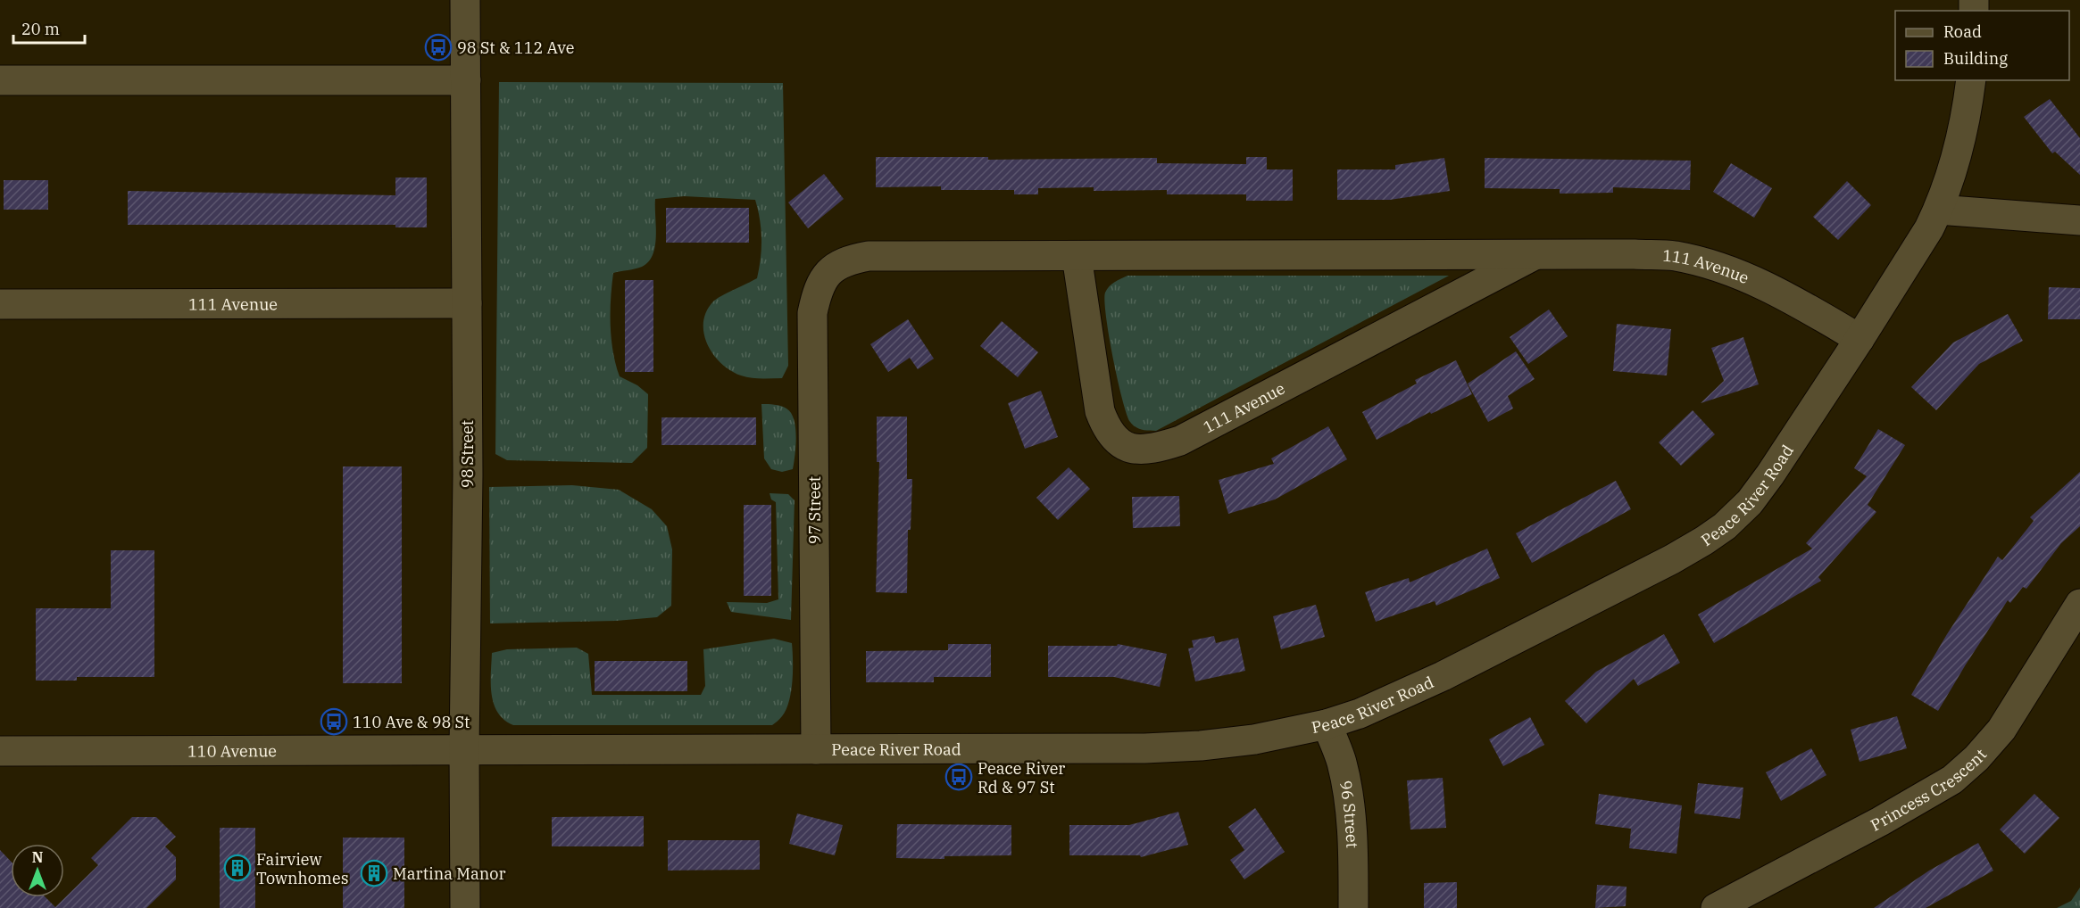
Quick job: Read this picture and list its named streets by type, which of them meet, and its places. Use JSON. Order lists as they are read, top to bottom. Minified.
{"streets":{"street":["111 Avenue","98 Street","Peace River Road","97 Street","110 Avenue","Princess Crescent","96 Street"]},"crossings":[["111 Avenue","98 Street"],["111 Avenue","Peace River Road"],["111 Avenue","97 Street"],["98 Street","Peace River Road"],["98 Street","110 Avenue"],["Peace River Road","97 Street"],["Peace River Road","110 Avenue"],["Peace River Road","96 Street"]],"places":{"bus stop":["98 St & 112 Ave","110 Ave & 98 St","Peace River Rd & 97 St"],"building":["Fairview Townhomes","Martina Manor"]},"legend":["Road","Building"],"scale_bar":"20 m","north":"top"}
